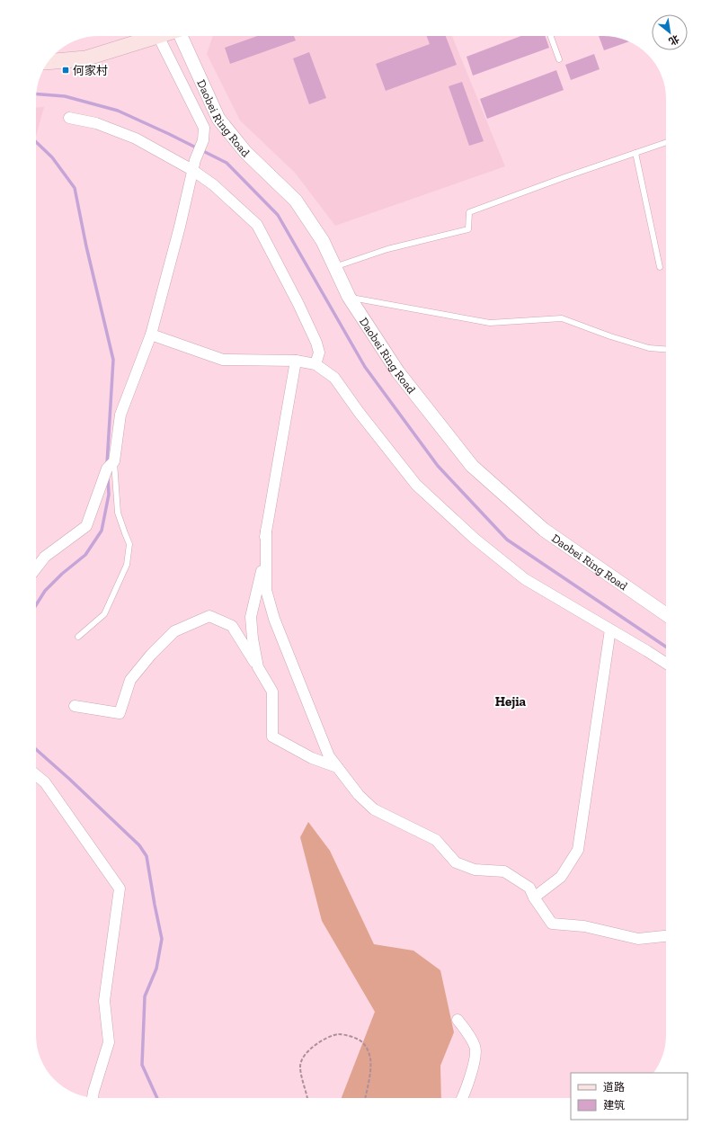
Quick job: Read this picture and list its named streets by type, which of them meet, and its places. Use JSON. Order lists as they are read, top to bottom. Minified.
{"streets":{"street":["Daobei Ring Road"]},"districts":["Hejia"],"places":{"transit":["何家村"]},"legend":["道路","建筑"],"north":"bottom right"}
